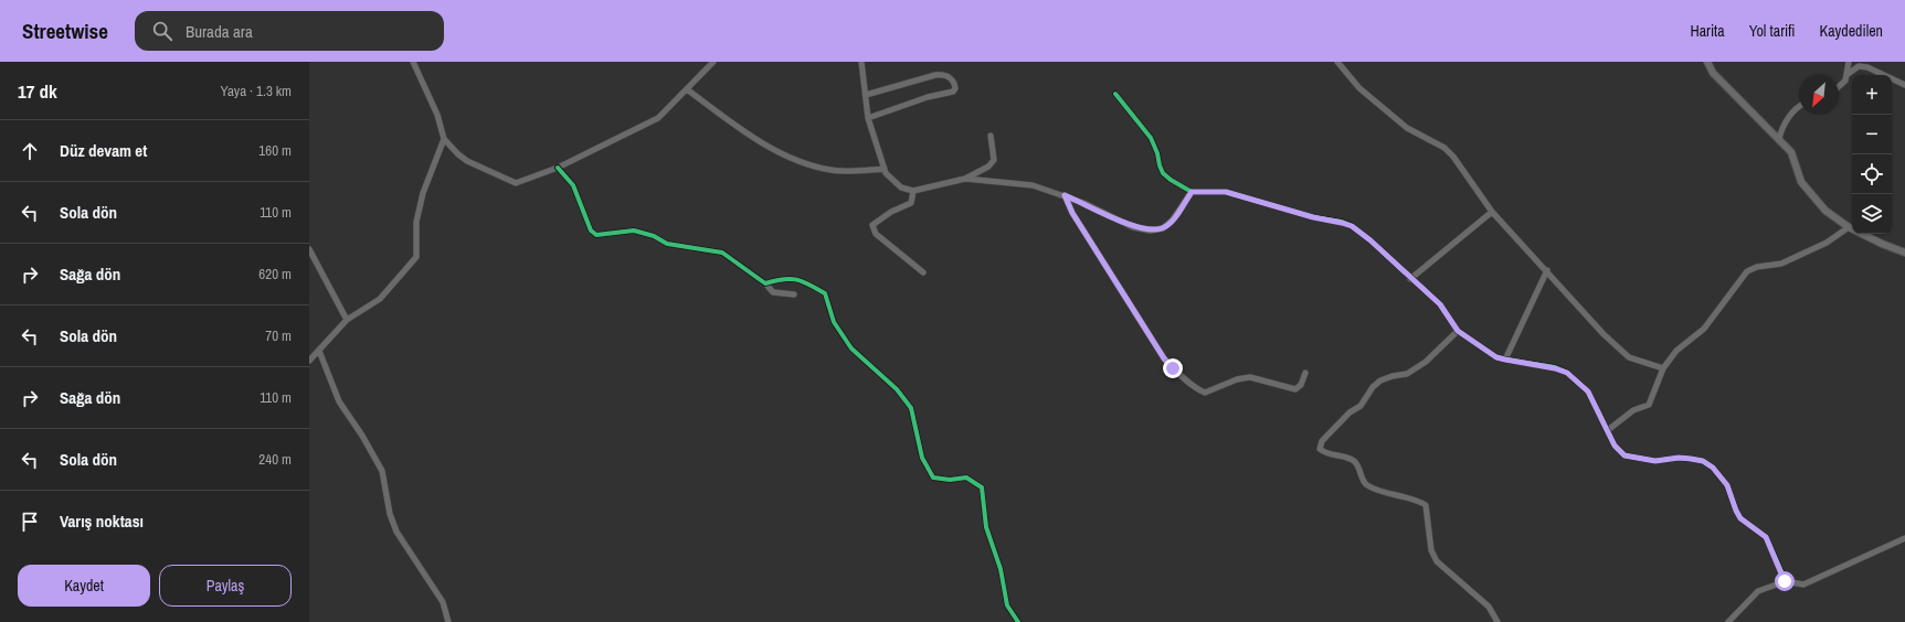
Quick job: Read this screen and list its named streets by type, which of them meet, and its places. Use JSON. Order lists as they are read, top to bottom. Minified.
{"north":"bottom left","page":{"header":"Streetwise","search":"Burada ara","nav":["Harita","Yol tarifi","Kaydedilen"],"heading":["17 dk","Yaya · 1.3 km"],"map_buttons":["+","−"],"list":[["Düz devam et","160 m"],["Sola dön","110 m"],["Sağa dön","620 m"],["Sola dön","70 m"],["Sağa dön","110 m"],["Sola dön","240 m"],"Varış noktası"],"buttons":["Kaydet","Paylaş"]}}
